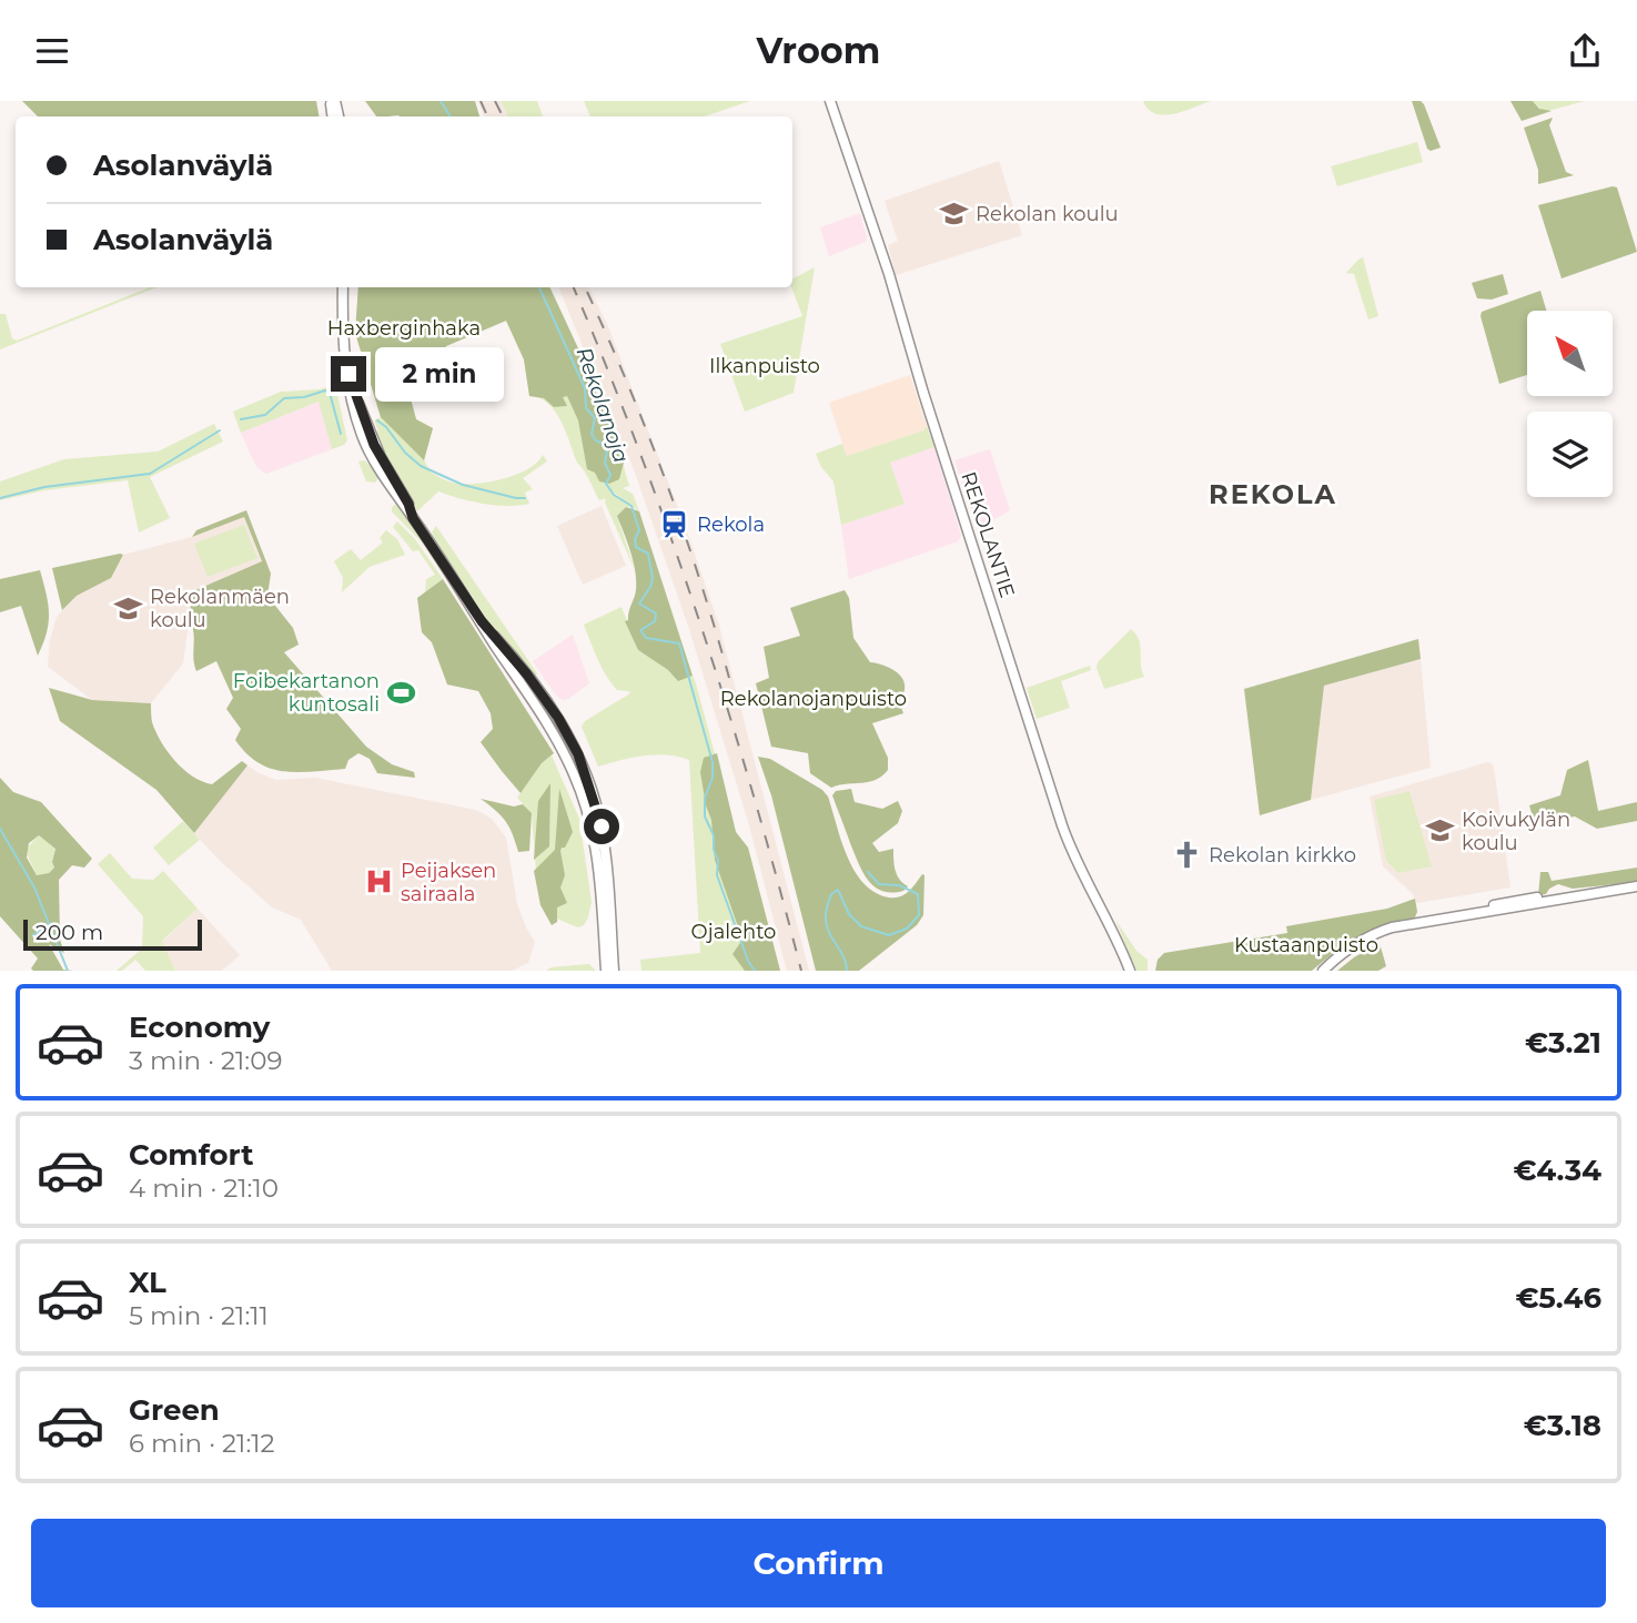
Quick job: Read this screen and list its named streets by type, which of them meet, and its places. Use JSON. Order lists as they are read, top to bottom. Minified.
{"streets":{"main road":["REKOLANTIE"]},"districts":["REKOLA"],"water":["Rekolanoja"],"parks":["Haxberginhaka","Ilkanpuisto","Rekolanojanpuisto","Ojalehto","Kustaanpuisto"],"places":{"school or university":["Rekolan koulu","Rekolanmäen koulu","Koivukylän koulu"],"station":["Rekola"],"sports":["Foibekartanon kuntosali"],"church":["Rekolan kirkko"],"hospital":["Peijaksen sairaala"]},"scale_bar":"200 m","north":"top left","page":{"header":"Vroom","banner":["Asolanväylä","Asolanväylä"],"bubble":"2 min","scale":"200 m","list":[{"name":"Economy","note":"3 min · 21:09","value":"€3.21"},{"name":"Comfort","note":"4 min · 21:10","value":"€4.34"},{"name":"XL","note":"5 min · 21:11","value":"€5.46"},{"name":"Green","note":"6 min · 21:12","value":"€3.18"}],"buttons":"Confirm"}}
